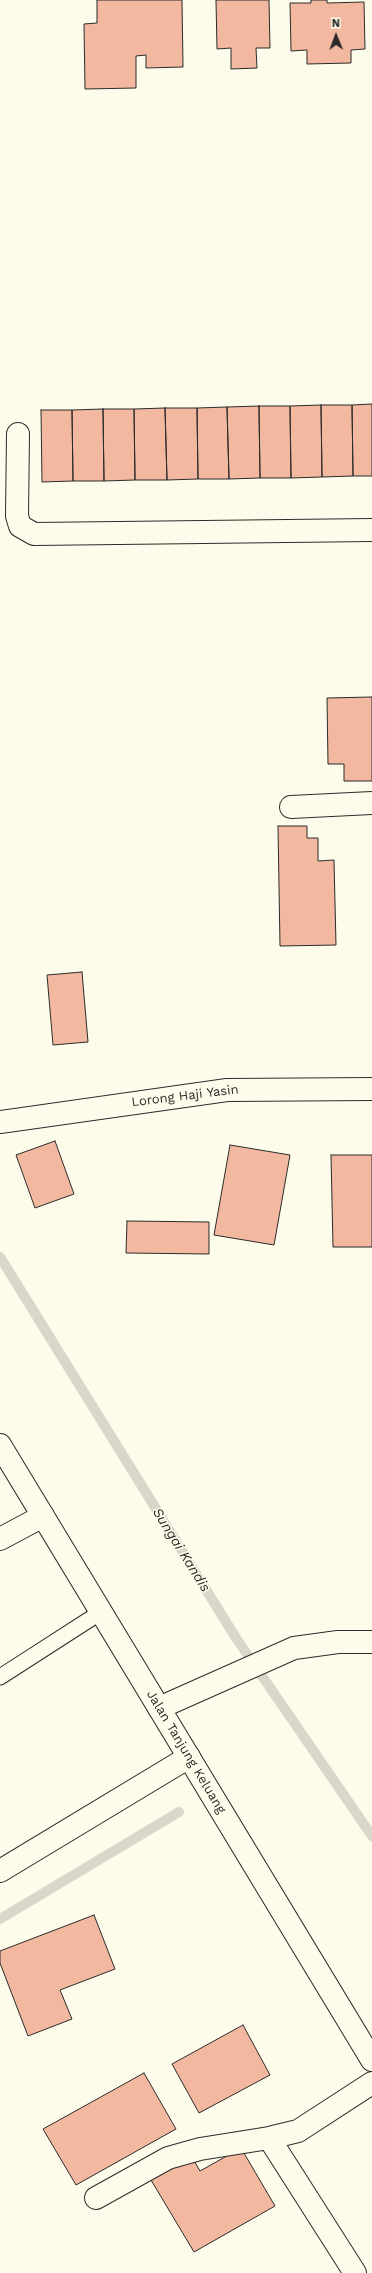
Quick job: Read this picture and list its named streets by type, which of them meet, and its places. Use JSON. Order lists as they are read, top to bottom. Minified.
{"streets":{"street":["Lorong Haji Yasin","Jalan Tanjung Keluang"]},"water":["Sungai Kandis"],"north":"top"}
